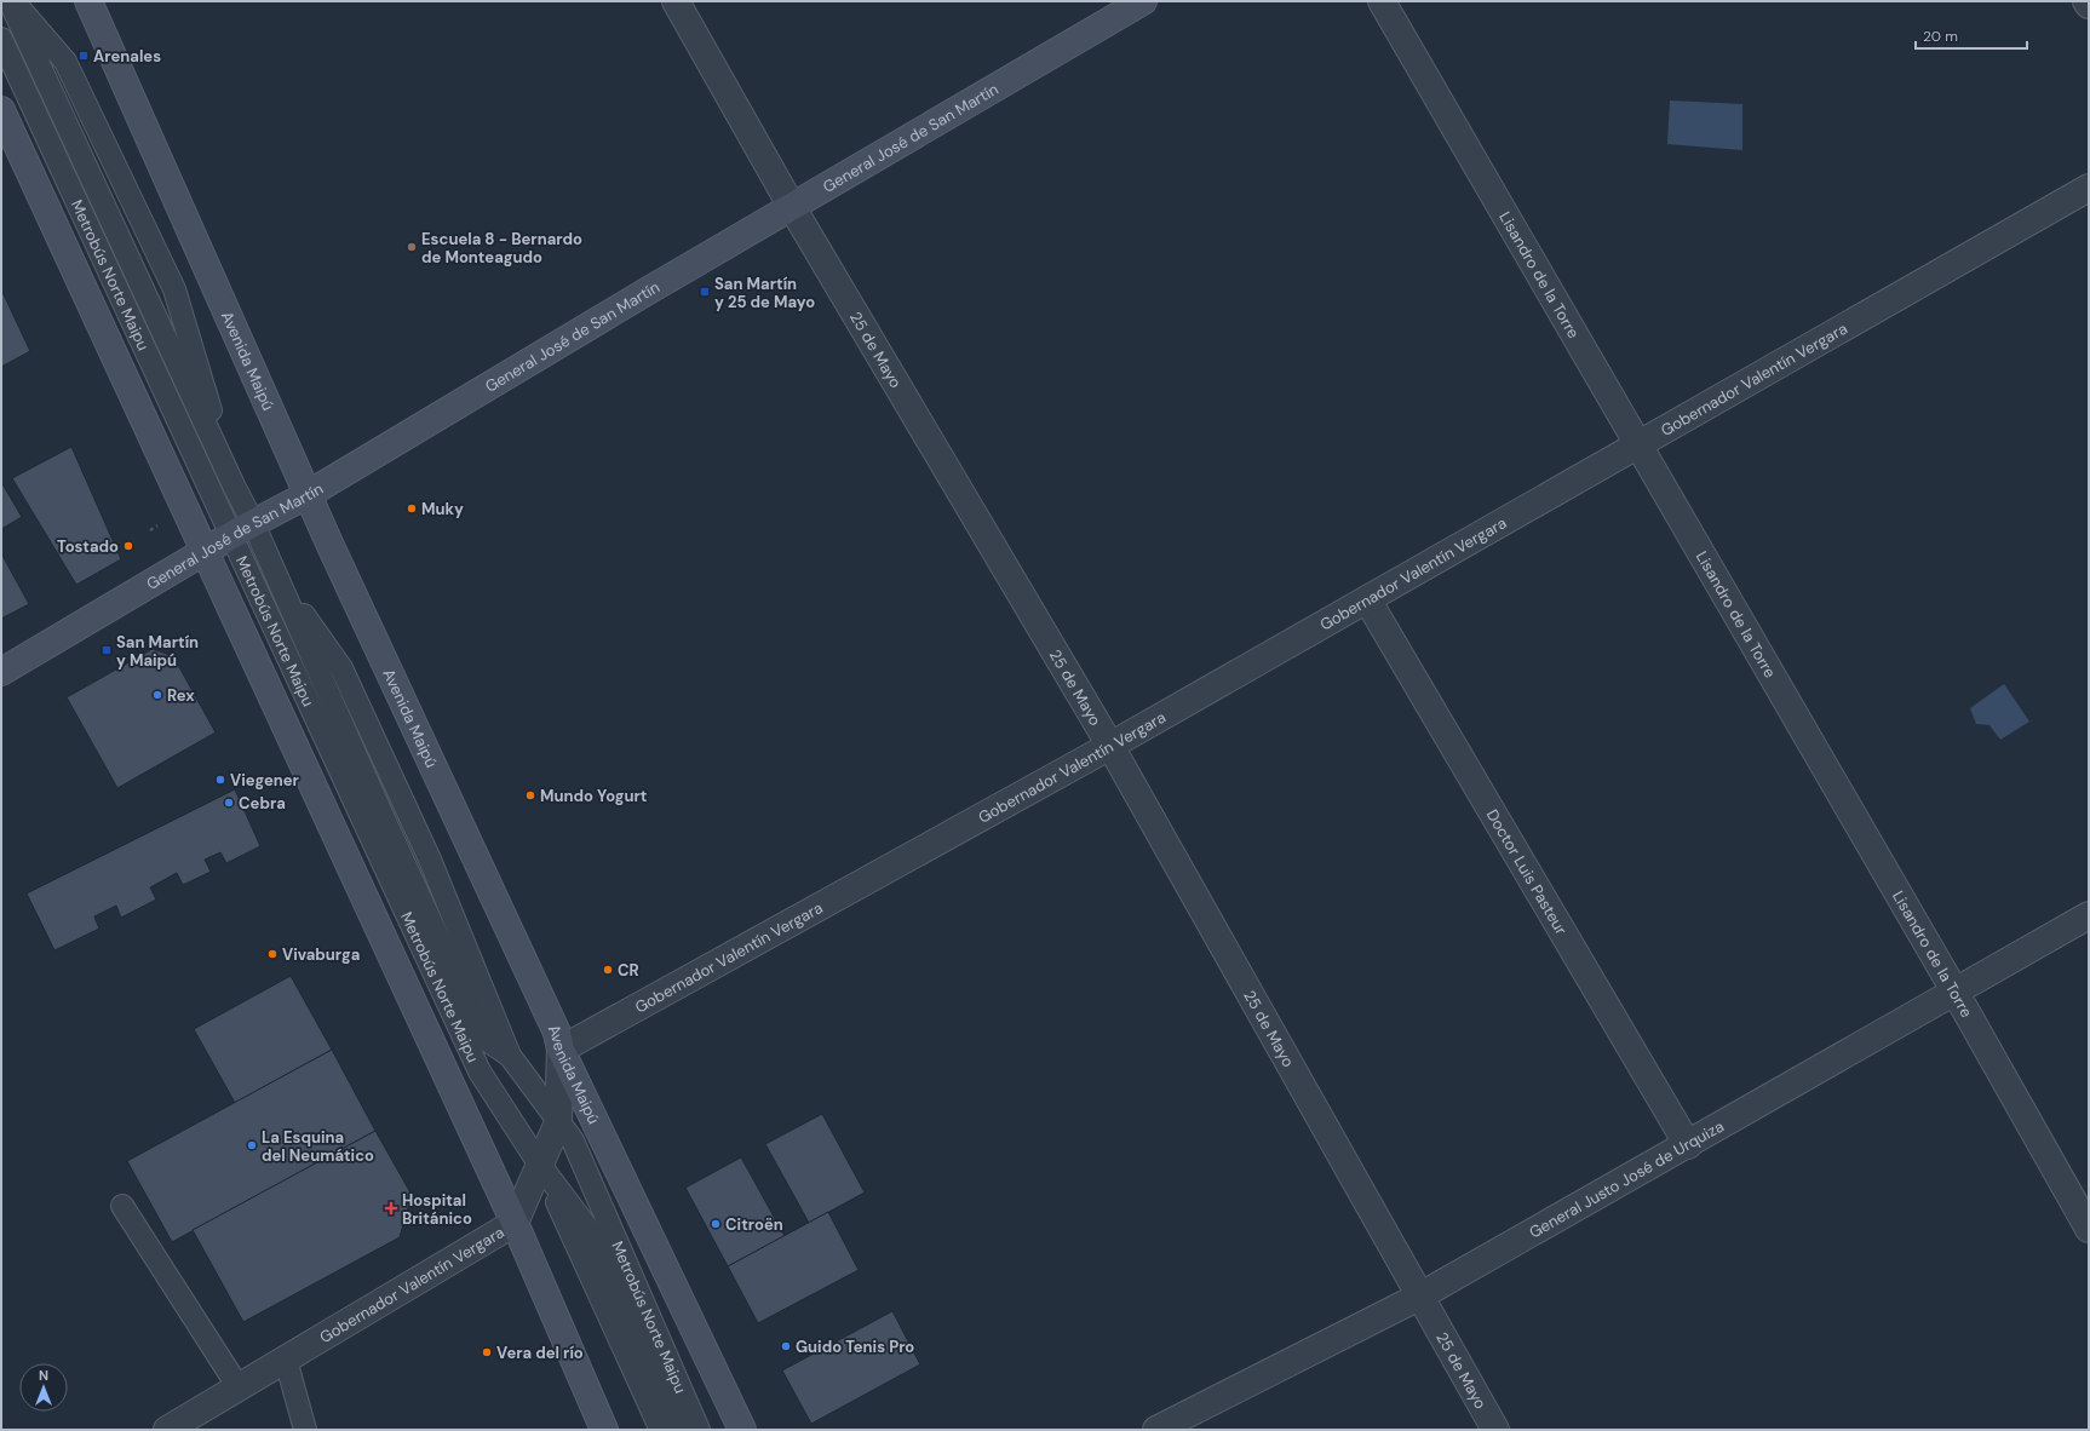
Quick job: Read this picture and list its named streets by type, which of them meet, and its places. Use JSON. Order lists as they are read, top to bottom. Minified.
{"streets":{"main road":["General José de San Martín","Avenida Maipú"],"street":["Lisandro de la Torre","25 de Mayo","Gobernador Valentín Vergara","Doctor Luis Pasteur","General Justo José de Urquiza"],"lane":["Metrobús Norte Maipu"]},"crossings":[["General José de San Martín","Metrobús Norte Maipu"],["General José de San Martín","25 de Mayo"],["General José de San Martín","Avenida Maipú"],["Lisandro de la Torre","Gobernador Valentín Vergara"],["Lisandro de la Torre","General Justo José de Urquiza"],["Metrobús Norte Maipu","Gobernador Valentín Vergara"],["25 de Mayo","Gobernador Valentín Vergara"],["25 de Mayo","General Justo José de Urquiza"],["Avenida Maipú","Gobernador Valentín Vergara"],["Gobernador Valentín Vergara","Doctor Luis Pasteur"],["Doctor Luis Pasteur","General Justo José de Urquiza"]],"places":{"transit":["Arenales","San Martín y 25 de Mayo","San Martín y Maipú"],"other":["Escuela 8 - Bernardo de Monteagudo","Muky","Tostado","Rex","Viegener","Mundo Yogurt","Cebra","Vivaburga","CR","La Esquina del Neumático","Citroën","Guido Tenis Pro","Vera del río"],"health":["Hospital Británico"]},"scale_bar":"20 m","north":"top"}
